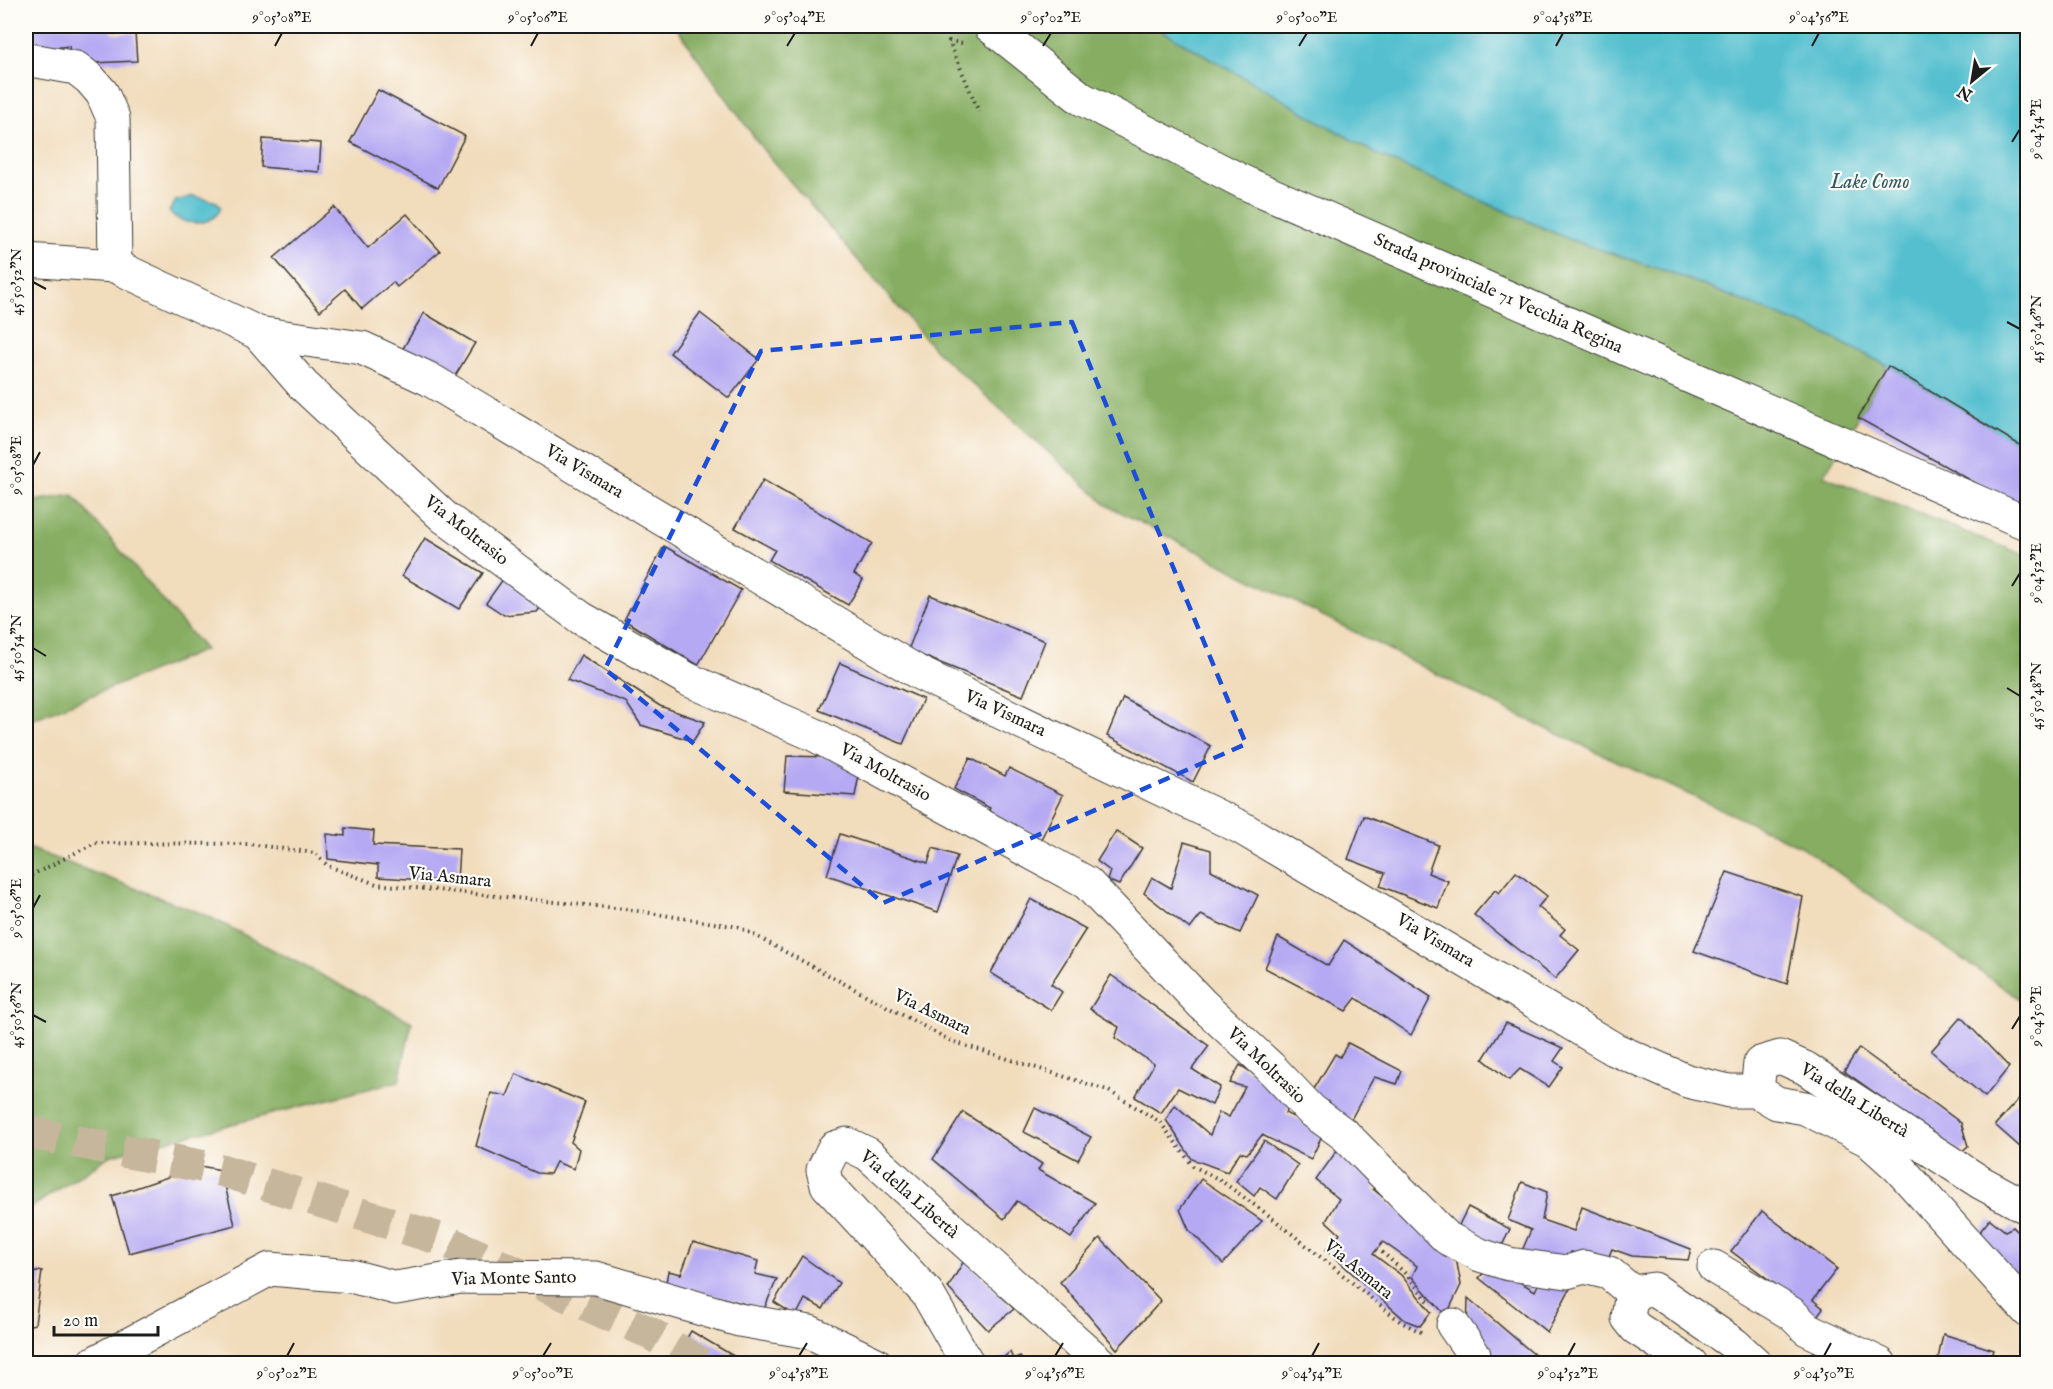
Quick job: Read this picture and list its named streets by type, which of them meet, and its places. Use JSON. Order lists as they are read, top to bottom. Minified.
{"streets":{"street":["Strada provinciale 71 Vecchia Regina","Via Vismara","Via Moltrasio","Via della Libertà","Via Monte Santo"],"path":["Via Asmara"]},"crossings":[["Via Vismara","Via Moltrasio"],["Via Vismara","Via della Libertà"]],"water":["Lake Como"],"scale_bar":"20 m","north":"bottom left","coordinates":["9°05'08\"E","9°05'06\"E","9°05'04\"E","9°05'02\"E","9°05'00\"E","9°04'58\"E","9°04'56\"E","9°04'54\"E","45°50'52\"N","45°50'46\"N","9°04'52\"E","45°50'54\"N","45°50'48\"N","45°50'56\"N","9°04'50\"E"]}
